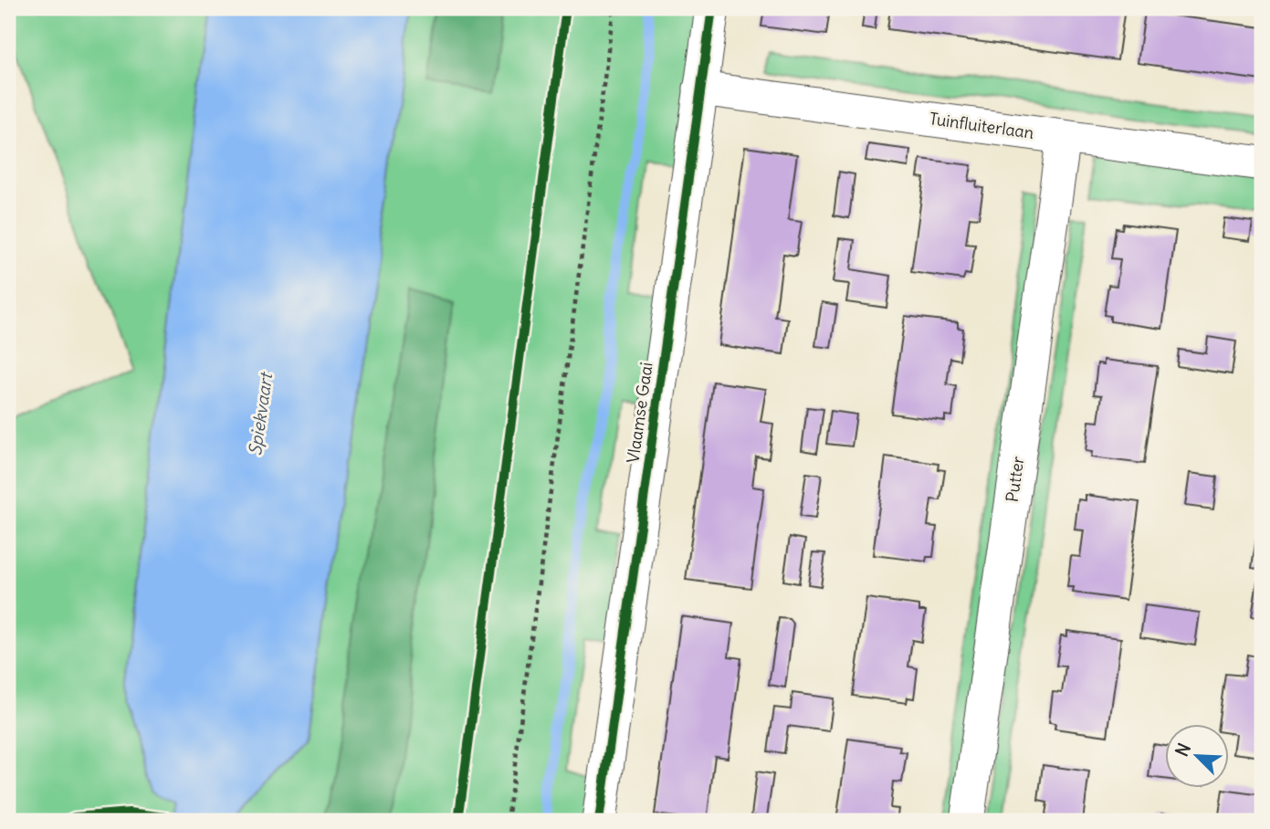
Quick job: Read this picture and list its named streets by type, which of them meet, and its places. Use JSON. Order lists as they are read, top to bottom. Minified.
{"streets":{"street":["Tuinfluiterlaan","Vlaamse Gaai","Putter"]},"crossings":[["Tuinfluiterlaan","Vlaamse Gaai"],["Tuinfluiterlaan","Putter"]],"water":["Spiekvaart"],"north":"top left"}
